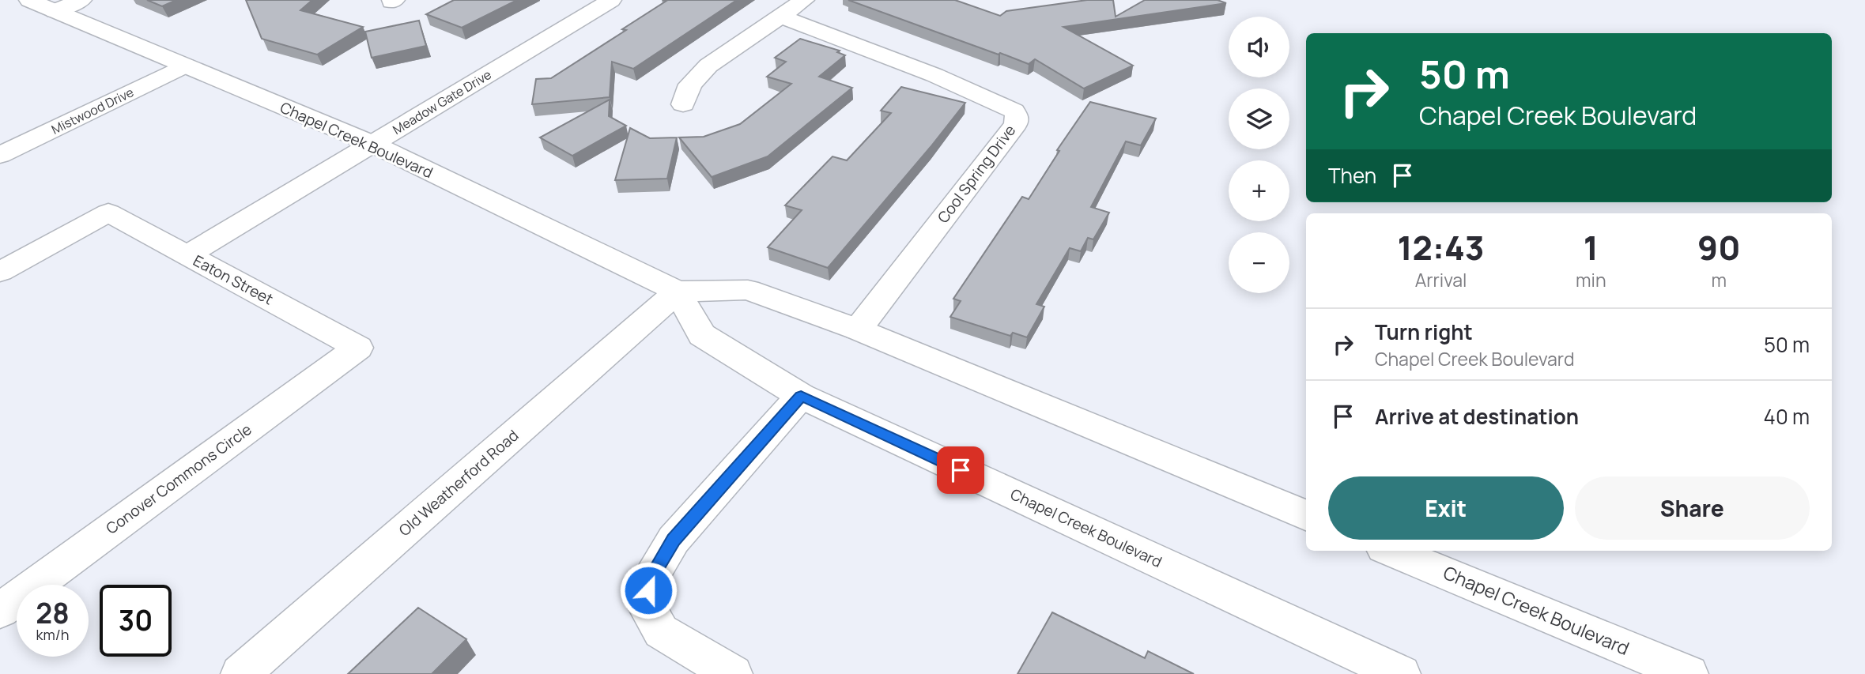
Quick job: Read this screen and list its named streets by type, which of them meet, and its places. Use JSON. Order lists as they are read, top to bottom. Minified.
{"streets":{"street":["Meadow Gate Drive","Mistwood Drive","Chapel Creek Boulevard","Cool Spring Drive","Eaton Street","Conover Commons Circle","Old Weatherford Road"]},"crossings":[["Meadow Gate Drive","Chapel Creek Boulevard"],["Meadow Gate Drive","Eaton Street"],["Mistwood Drive","Chapel Creek Boulevard"],["Chapel Creek Boulevard","Cool Spring Drive"],["Chapel Creek Boulevard","Old Weatherford Road"],["Eaton Street","Conover Commons Circle"]],"page":{"map_buttons":["+","−"],"turn":["50 m","Chapel Creek Boulevard"],"then":"Then","eta":["12:43","Arrival","1","min","90","m"],"list":[{"name":"Turn right","note":"Chapel Creek Boulevard","value":"50 m"},{"name":"Arrive at destination","value":"40 m"}],"buttons":["Exit","Share"],"speed":"28 km/h","limit":"30"}}
